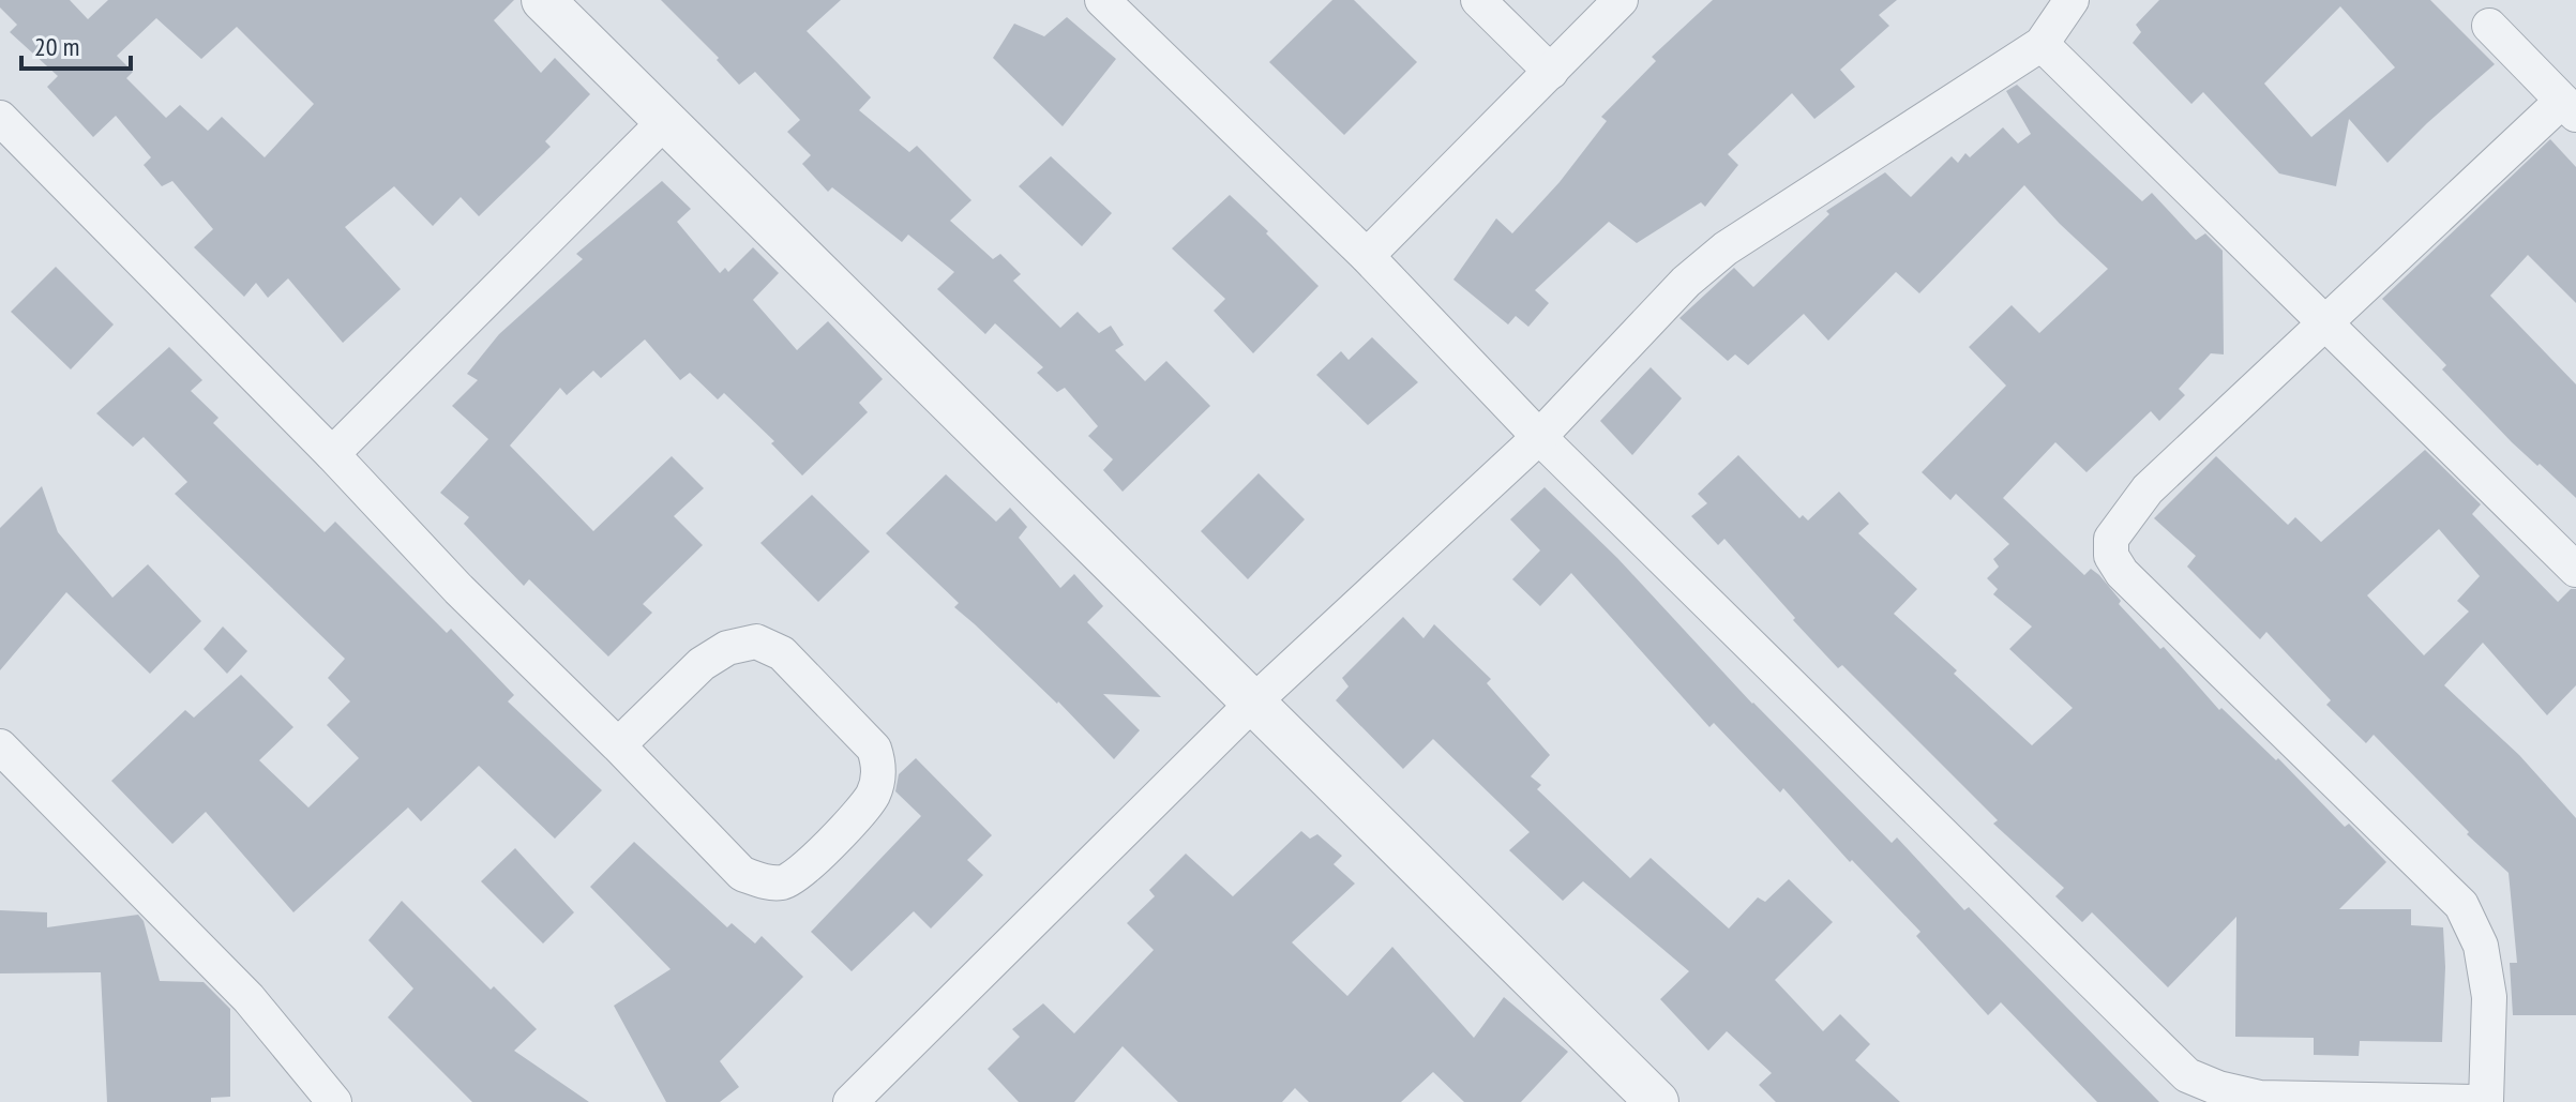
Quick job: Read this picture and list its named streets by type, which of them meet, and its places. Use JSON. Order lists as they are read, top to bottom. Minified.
{"scale_bar":"20 m"}
